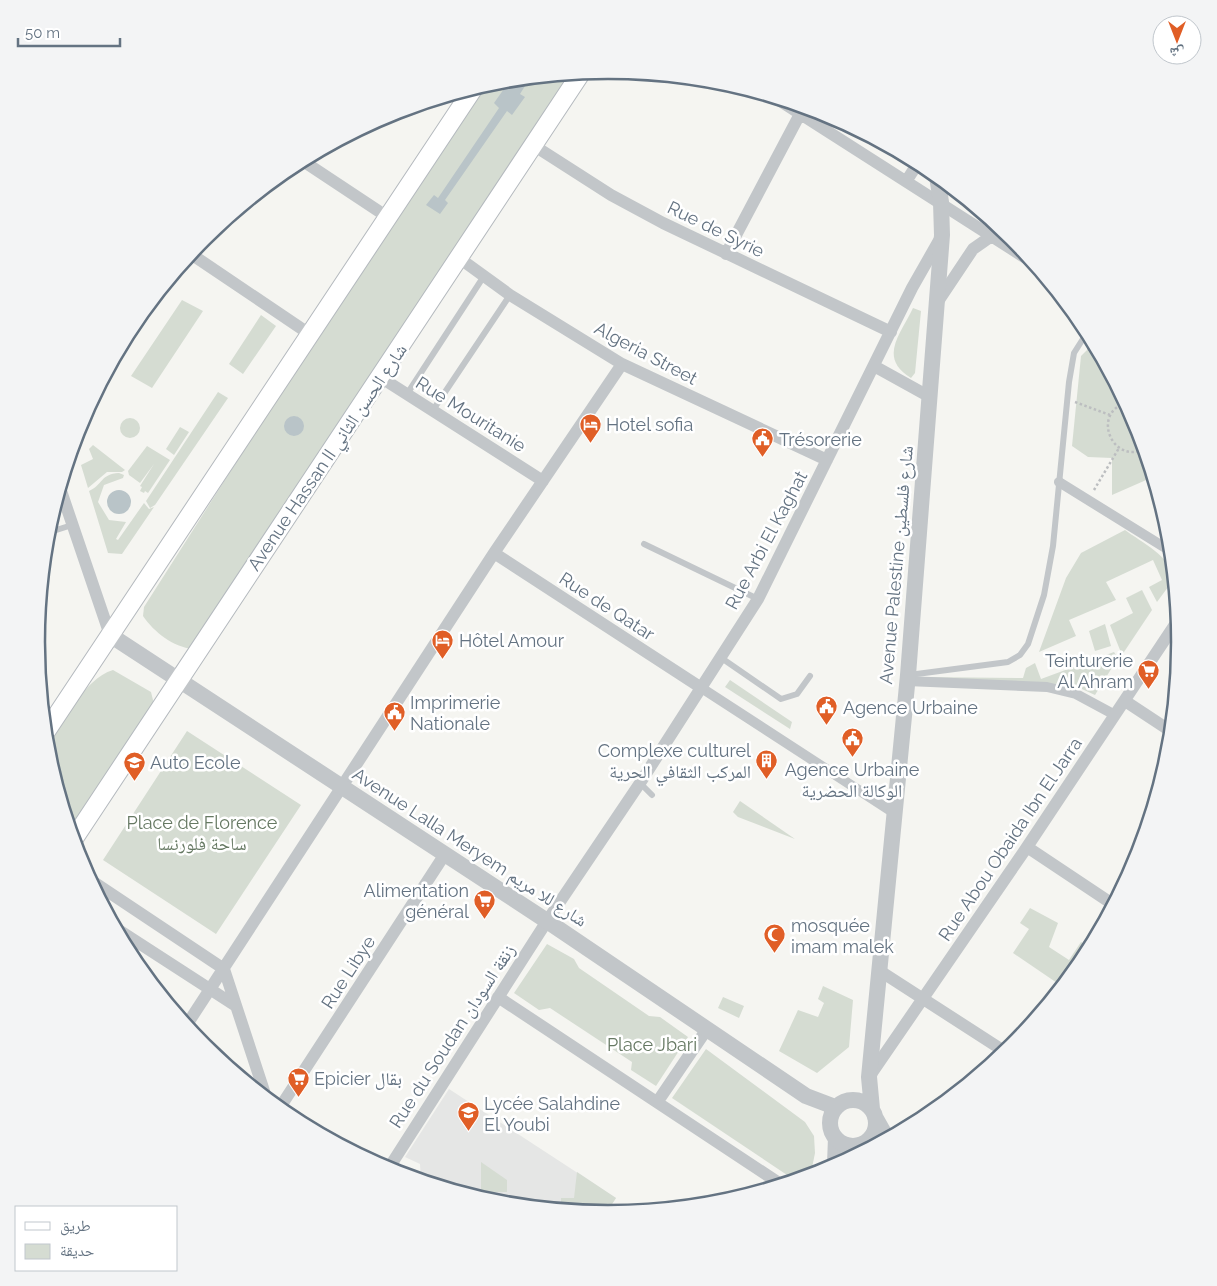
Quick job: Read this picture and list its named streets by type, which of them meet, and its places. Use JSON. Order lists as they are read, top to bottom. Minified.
{"streets":{"main road":["Avenue Hassan II شارع الحسن الثاني"],"street":["Rue de Syrie","Algeria Street","Rue Mouritanie","Rue Arbi El Kaghat","Avenue Palestine شارع فلسطين","Rue de Qatar","Rue Abou Obaida Ibn El Jarra","Avenue Lalla Meryem شارع للا مريم","Rue Libye","Rue du Soudan زنقة السودان"]},"crossings":[["Rue de Syrie","Avenue Hassan II شارع الحسن الثاني"],["Rue de Syrie","Rue Arbi El Kaghat"],["Algeria Street","Avenue Hassan II شارع الحسن الثاني"],["Algeria Street","Rue Arbi El Kaghat"],["Rue Mouritanie","Avenue Hassan II شارع الحسن الثاني"],["Avenue Hassan II شارع الحسن الثاني","Avenue Lalla Meryem شارع للا مريم"],["Rue Arbi El Kaghat","Avenue Palestine شارع فلسطين"],["Rue Arbi El Kaghat","Rue de Qatar"],["Rue Arbi El Kaghat","Avenue Lalla Meryem شارع للا مريم"],["Rue Arbi El Kaghat","Rue du Soudan زنقة السودان"],["Avenue Palestine شارع فلسطين","Rue Abou Obaida Ibn El Jarra"],["Avenue Lalla Meryem شارع للا مريم","Rue Libye"],["Avenue Lalla Meryem شارع للا مريم","Rue du Soudan زنقة السودان"]],"parks":["Place de Florence ساحة فلورنسا","Place Jbari"],"places":{"hotel":["Hotel sofia","Hôtel Amour"],"public building":["Trésorerie","Agence Urbaine","Imprimerie Nationale","Agence Urbaine الوكالة الحضرية"],"supermarket":["Teinturerie Al Ahram","Alimentation général","Epicier بقال"],"building":["Complexe culturel المركب الثقافي الحرية"],"school or university":["Auto Ecole","Lycée Salahdine El Youbi"],"mosque":["mosquée imam malek"]},"legend":["طريق","حديقة"],"scale_bar":"50 m","north":"bottom"}
